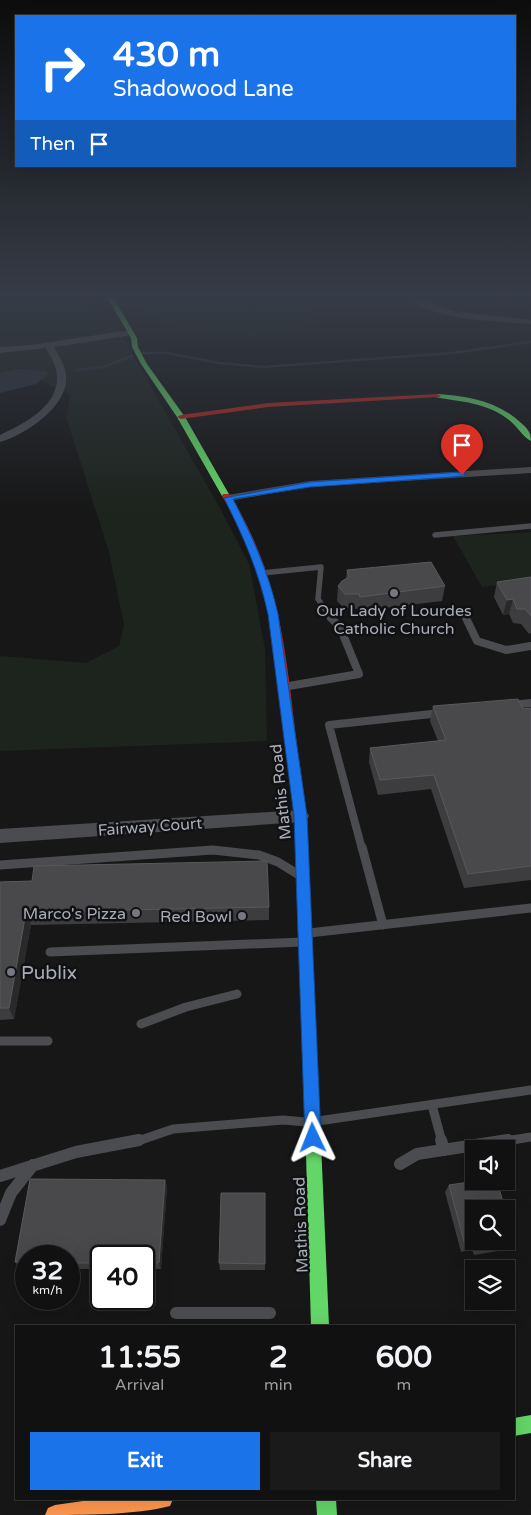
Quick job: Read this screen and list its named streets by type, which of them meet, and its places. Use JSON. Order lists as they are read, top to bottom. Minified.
{"streets":{"main road":["Mathis Road"],"street":["Fairway Court"]},"crossings":[["Mathis Road","Fairway Court"]],"places":["Our Lady of Lourdes Catholic Church","Marco's Pizza","Red Bowl","Publix"],"page":{"turn":["430 m","Shadowood Lane"],"then":"Then","speed":"32 km/h","limit":"40","eta":["11:55","Arrival","2","min","600","m"],"buttons":["Exit","Share"]}}
